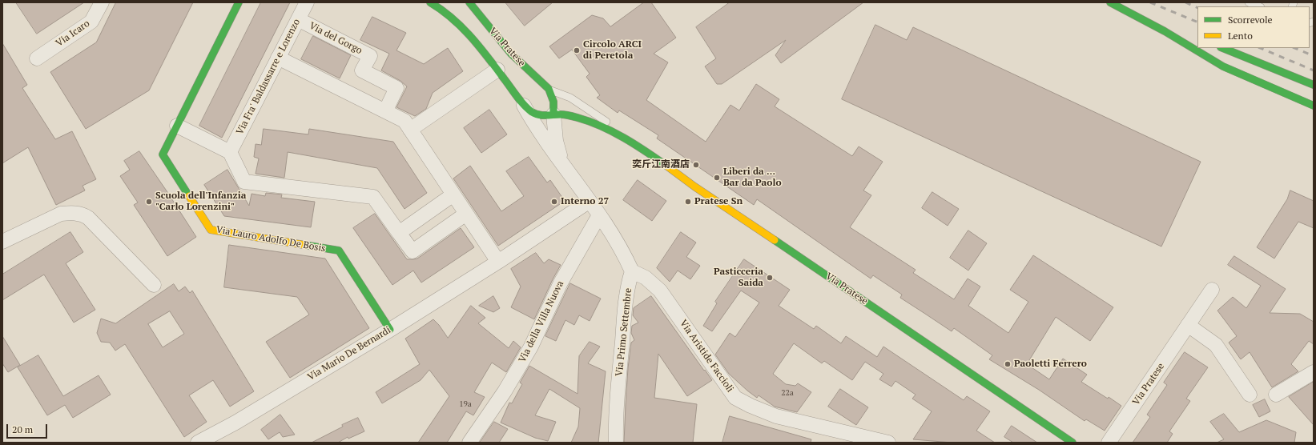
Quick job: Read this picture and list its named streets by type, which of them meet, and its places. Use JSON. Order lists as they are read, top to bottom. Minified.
{"streets":{"main road":["Via Pratese","Via Lauro Adolfo De Bosis"],"street":["Via Icaro","Via del Gorgo","Via Fra' Baldassarre e Lorenzo","Via della Villa Nuova","Via Primo Settembre","Via Mario De Bernardi","Via Aristide Faccioli"]},"crossings":[["Via del Gorgo","Via Fra' Baldassarre e Lorenzo"],["Via Lauro Adolfo De Bosis","Via Mario De Bernardi"],["Via Primo Settembre","Via Aristide Faccioli"]],"places":["Circolo ARCI di Peretola","奕斤江南酒店","Liberi da ... Bar da Paolo","Scuola dell'Infanzia \"Carlo Lorenzini\"","Interno 27","Pratese Sn","Pasticceria Saida","Paoletti Ferrero"],"house_numbers":["22a","19a"],"legend":["Scorrevole","Lento"],"scale_bar":"20 m"}
